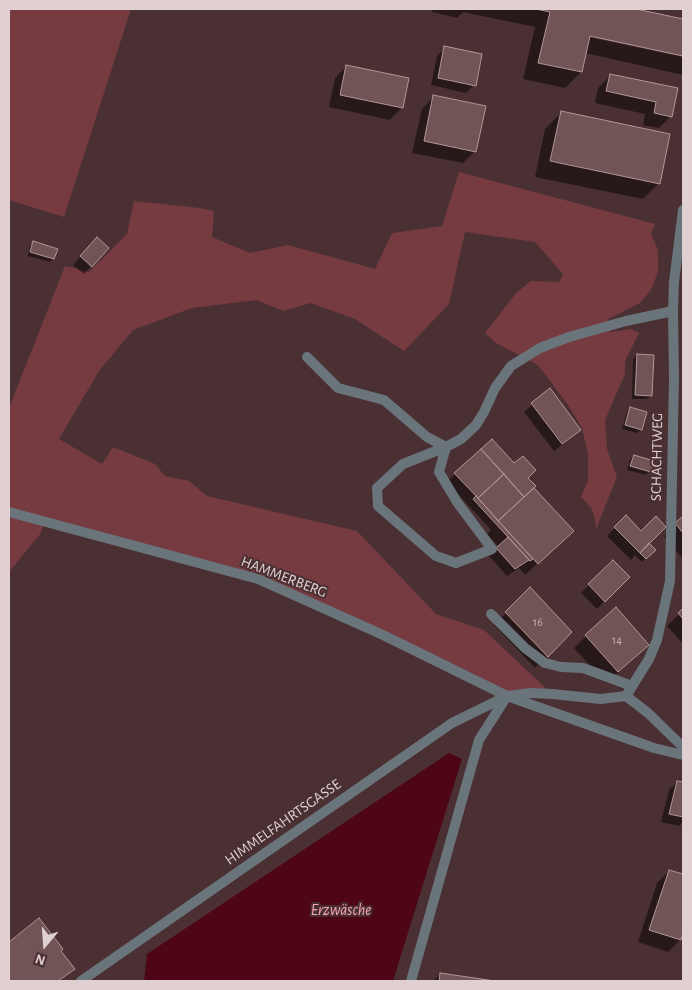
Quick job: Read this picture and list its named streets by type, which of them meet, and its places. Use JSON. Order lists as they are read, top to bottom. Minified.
{"streets":{"street":["SCHACHTWEG","HAMMERBERG","HIMMELFAHRTSGASSE"]},"crossings":[["SCHACHTWEG","HIMMELFAHRTSGASSE"],["HAMMERBERG","HIMMELFAHRTSGASSE"]],"water":["Erzwäsche"],"house_numbers":["16","14"],"north":"bottom"}
